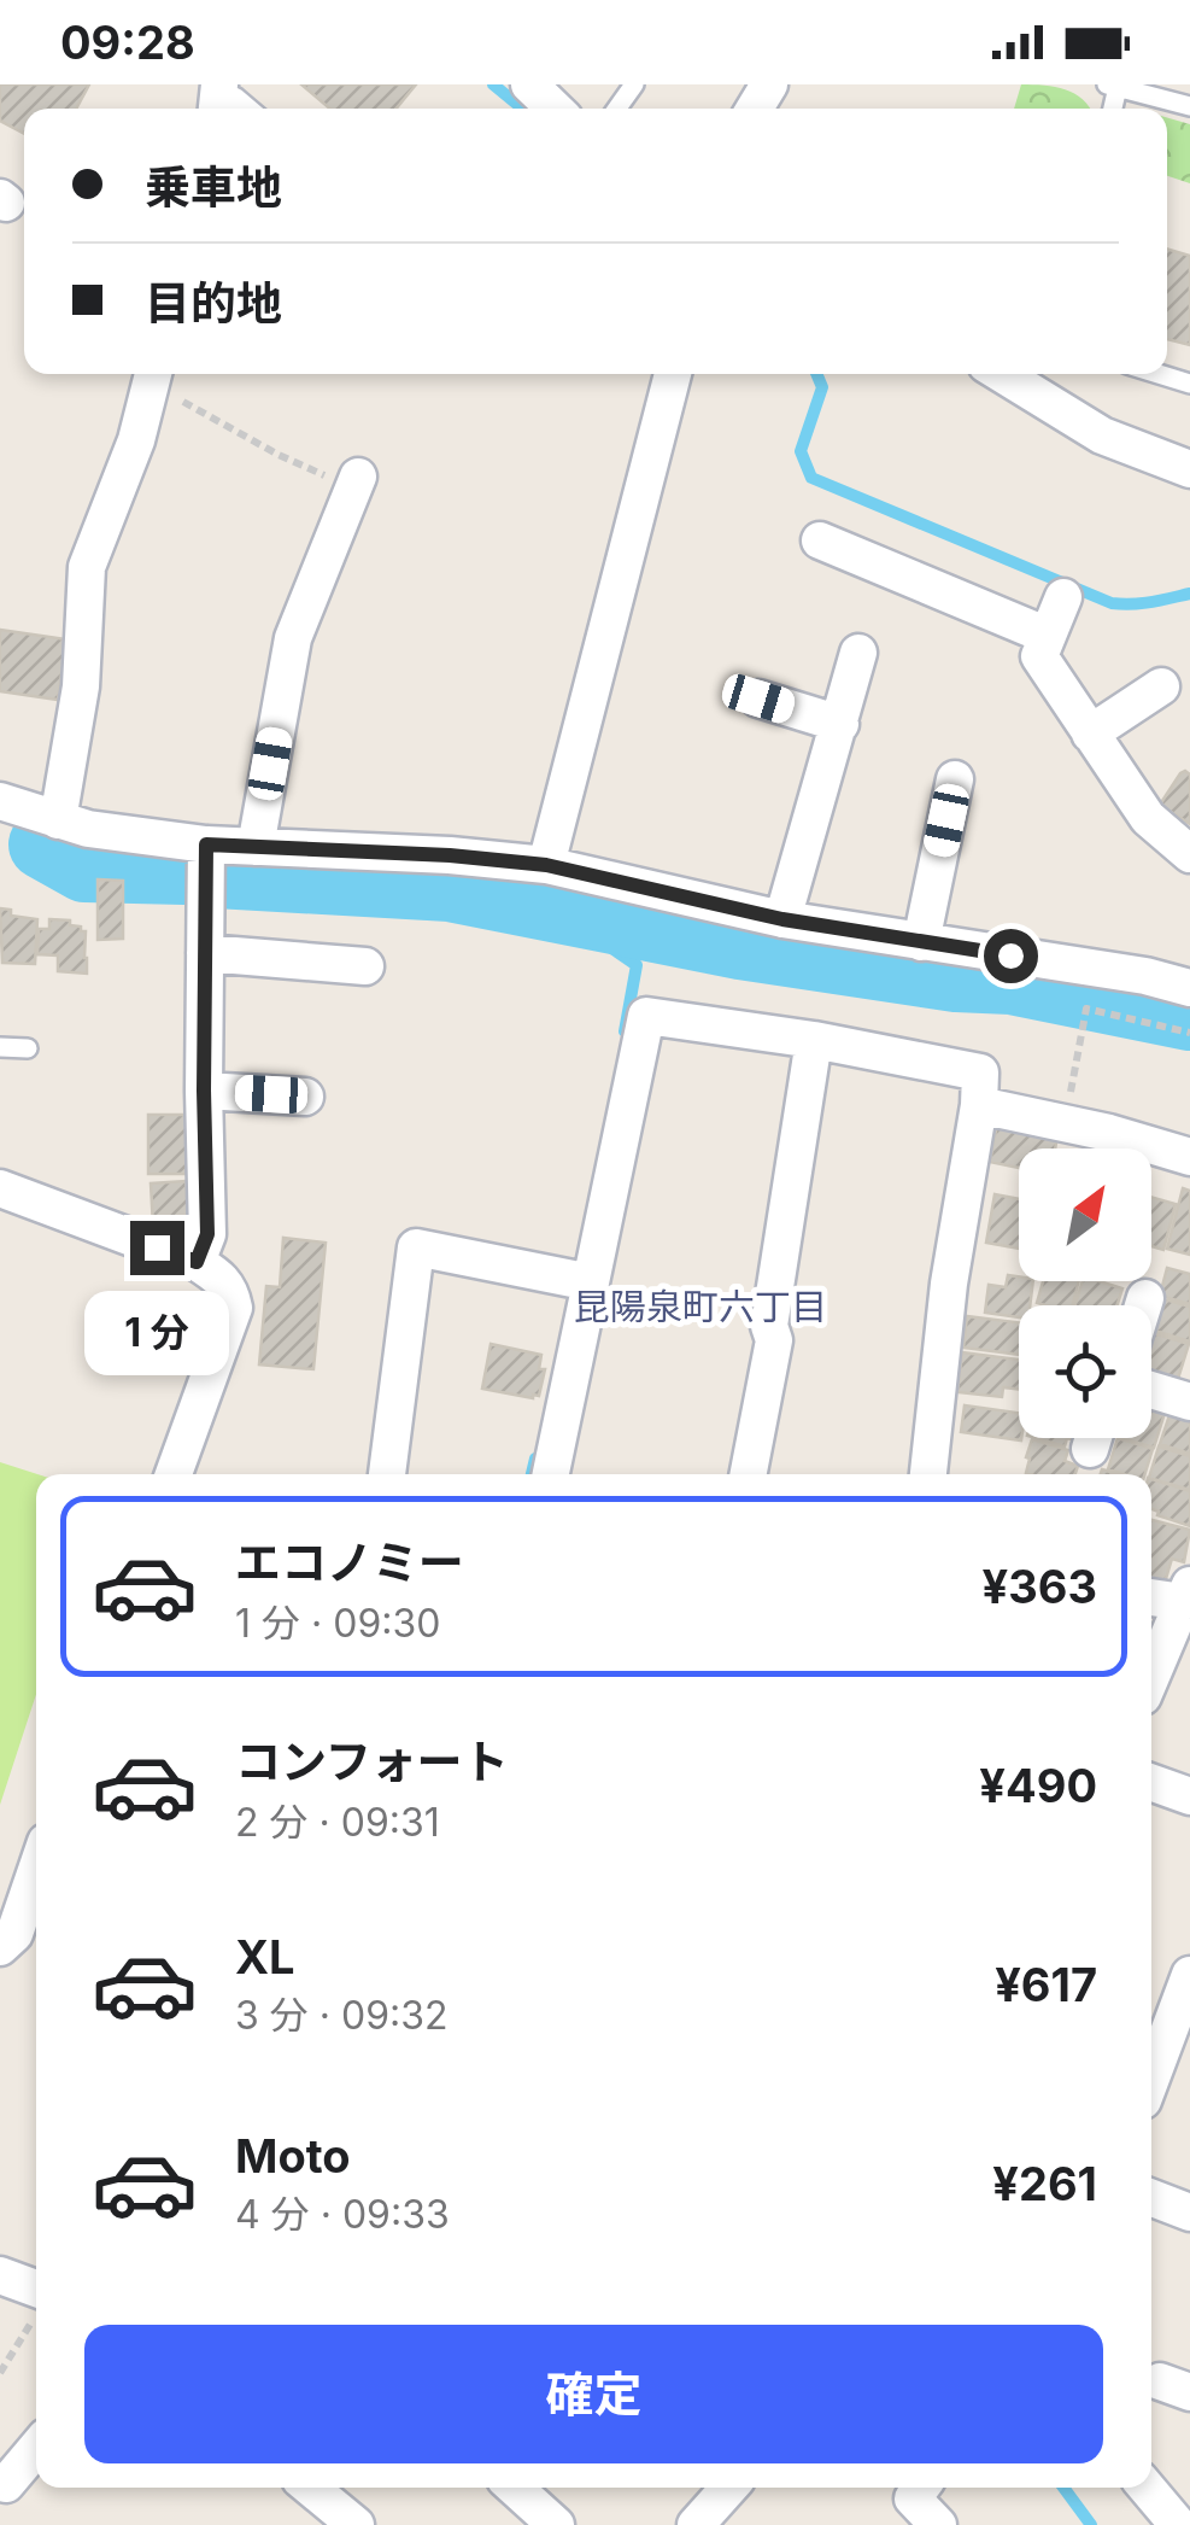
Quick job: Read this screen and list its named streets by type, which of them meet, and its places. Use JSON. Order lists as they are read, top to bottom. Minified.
{"districts":["昆陽泉町六丁目"],"north":"top right","page":{"status":"09:28","banner":["乗車地","目的地"],"bubble":"1 分","list":[{"name":"エコノミー","note":"1 分 · 09:30","value":"¥363"},{"name":"コンフォート","note":"2 分 · 09:31","value":"¥490"},{"name":"XL","note":"3 分 · 09:32","value":"¥617"},{"name":"Moto","note":"4 分 · 09:33","value":"¥261"}],"buttons":"確定"}}
